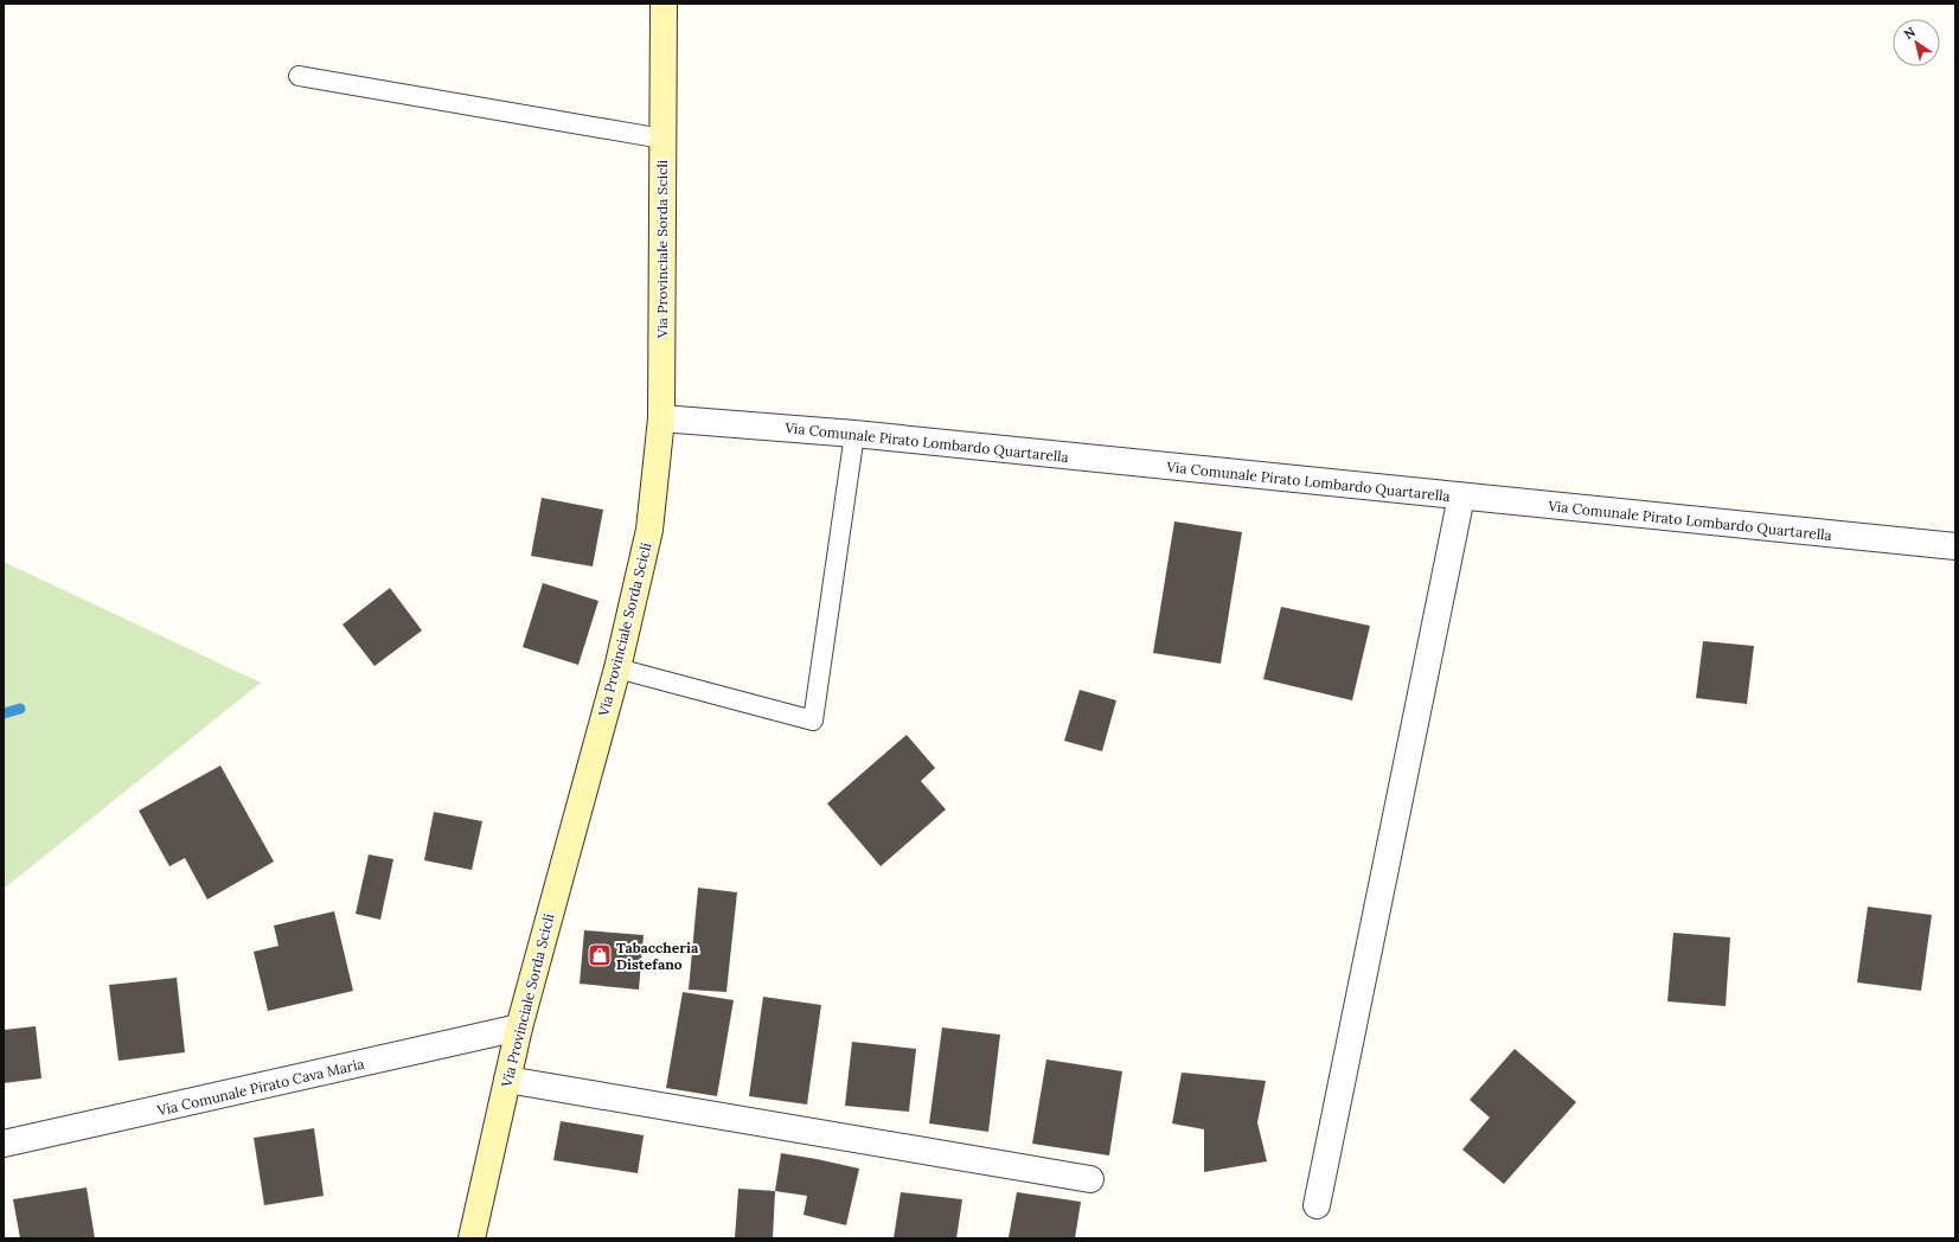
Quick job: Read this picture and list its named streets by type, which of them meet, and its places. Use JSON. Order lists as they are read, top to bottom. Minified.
{"streets":{"main road":["Via Provinciale Sorda Scicli"],"street":["Via Comunale Pirato Lombardo Quartarella","Via Comunale Pirato Cava Maria"]},"crossings":[["Via Provinciale Sorda Scicli","Via Comunale Pirato Lombardo Quartarella"],["Via Provinciale Sorda Scicli","Via Comunale Pirato Cava Maria"]],"places":{"shop":["Tabaccheria Distefano"]},"north":"top left"}
